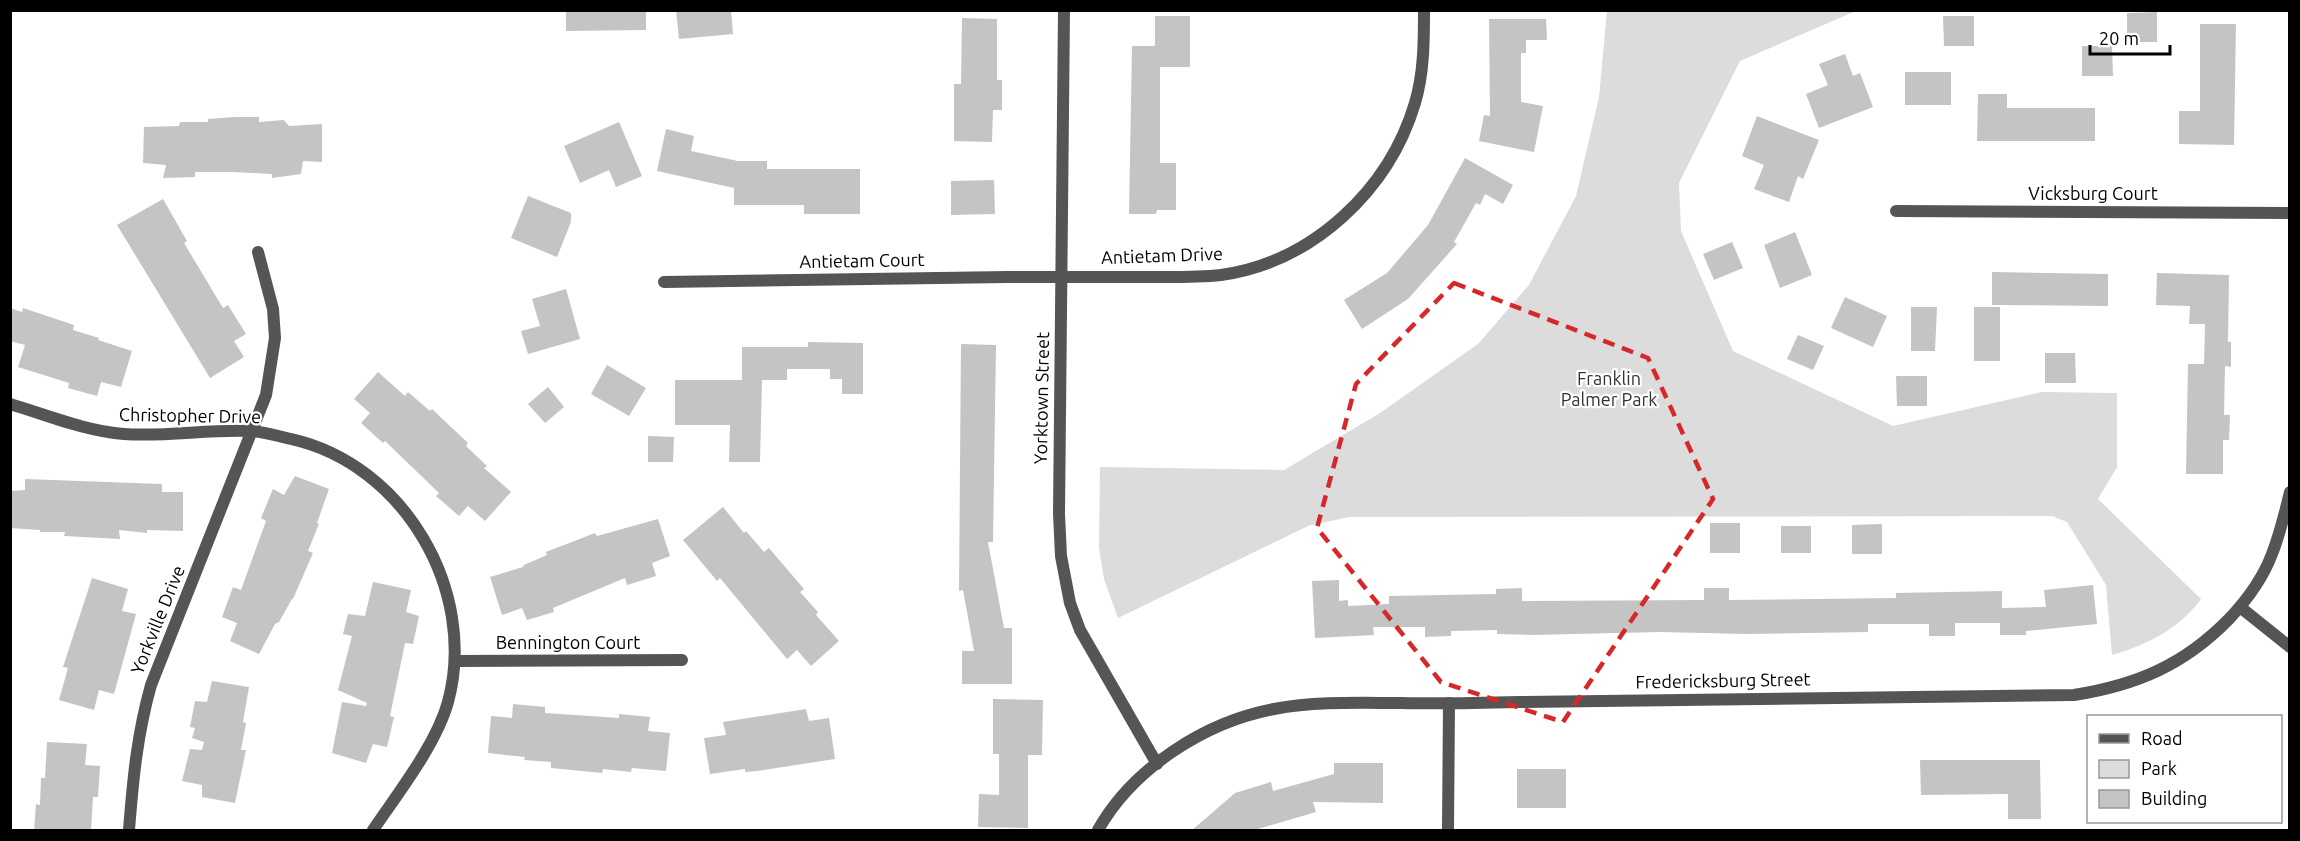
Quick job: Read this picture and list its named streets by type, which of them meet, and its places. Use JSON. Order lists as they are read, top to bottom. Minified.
{"streets":{"street":["Vicksburg Court","Antietam Drive","Antietam Court","Yorktown Street","Christopher Drive","Yorkville Drive","Bennington Court","Fredericksburg Street"]},"crossings":[["Antietam Drive","Antietam Court"],["Antietam Drive","Yorktown Street"],["Antietam Court","Yorktown Street"],["Yorktown Street","Fredericksburg Street"],["Christopher Drive","Yorkville Drive"],["Christopher Drive","Bennington Court"]],"parks":["Franklin Palmer Park"],"legend":["Road","Park","Building"],"scale_bar":"20 m"}
